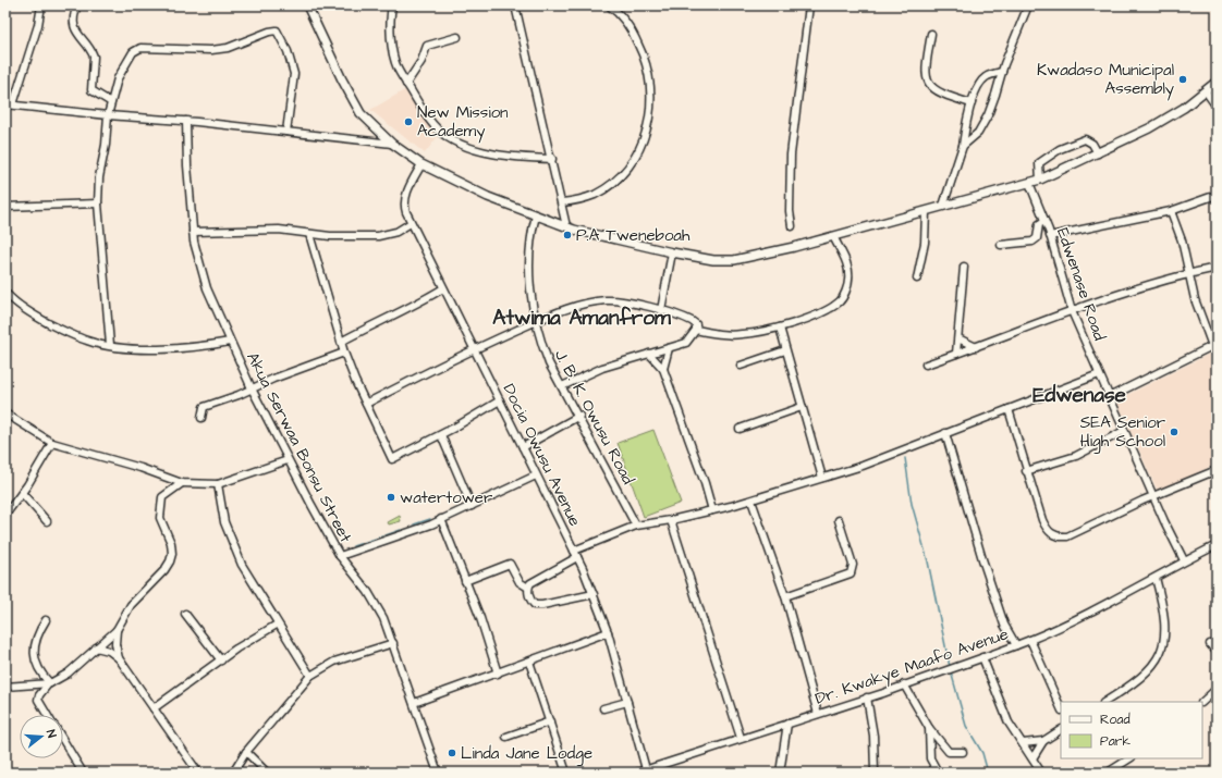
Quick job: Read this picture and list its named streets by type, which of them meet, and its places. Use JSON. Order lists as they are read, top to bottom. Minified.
{"streets":{"street":["Edwenase Road","J. B. K. Owusu Road","Akua Serwaa Bonsu Street","Docia Owusu Avenue","Dr. Kwakye Maafo Avenue"]},"crossings":[["Edwenase Road","Dr. Kwakye Maafo Avenue"],["Docia Owusu Avenue","Dr. Kwakye Maafo Avenue"]],"districts":["Atwima Amanfrom","Edwenase"],"places":["Kwadaso Municipal Assembly","New Mission Academy","P.A Tweneboah","SEA Senior High School","watertower","Linda Jane Lodge"],"legend":["Road","Park"],"north":"right"}
